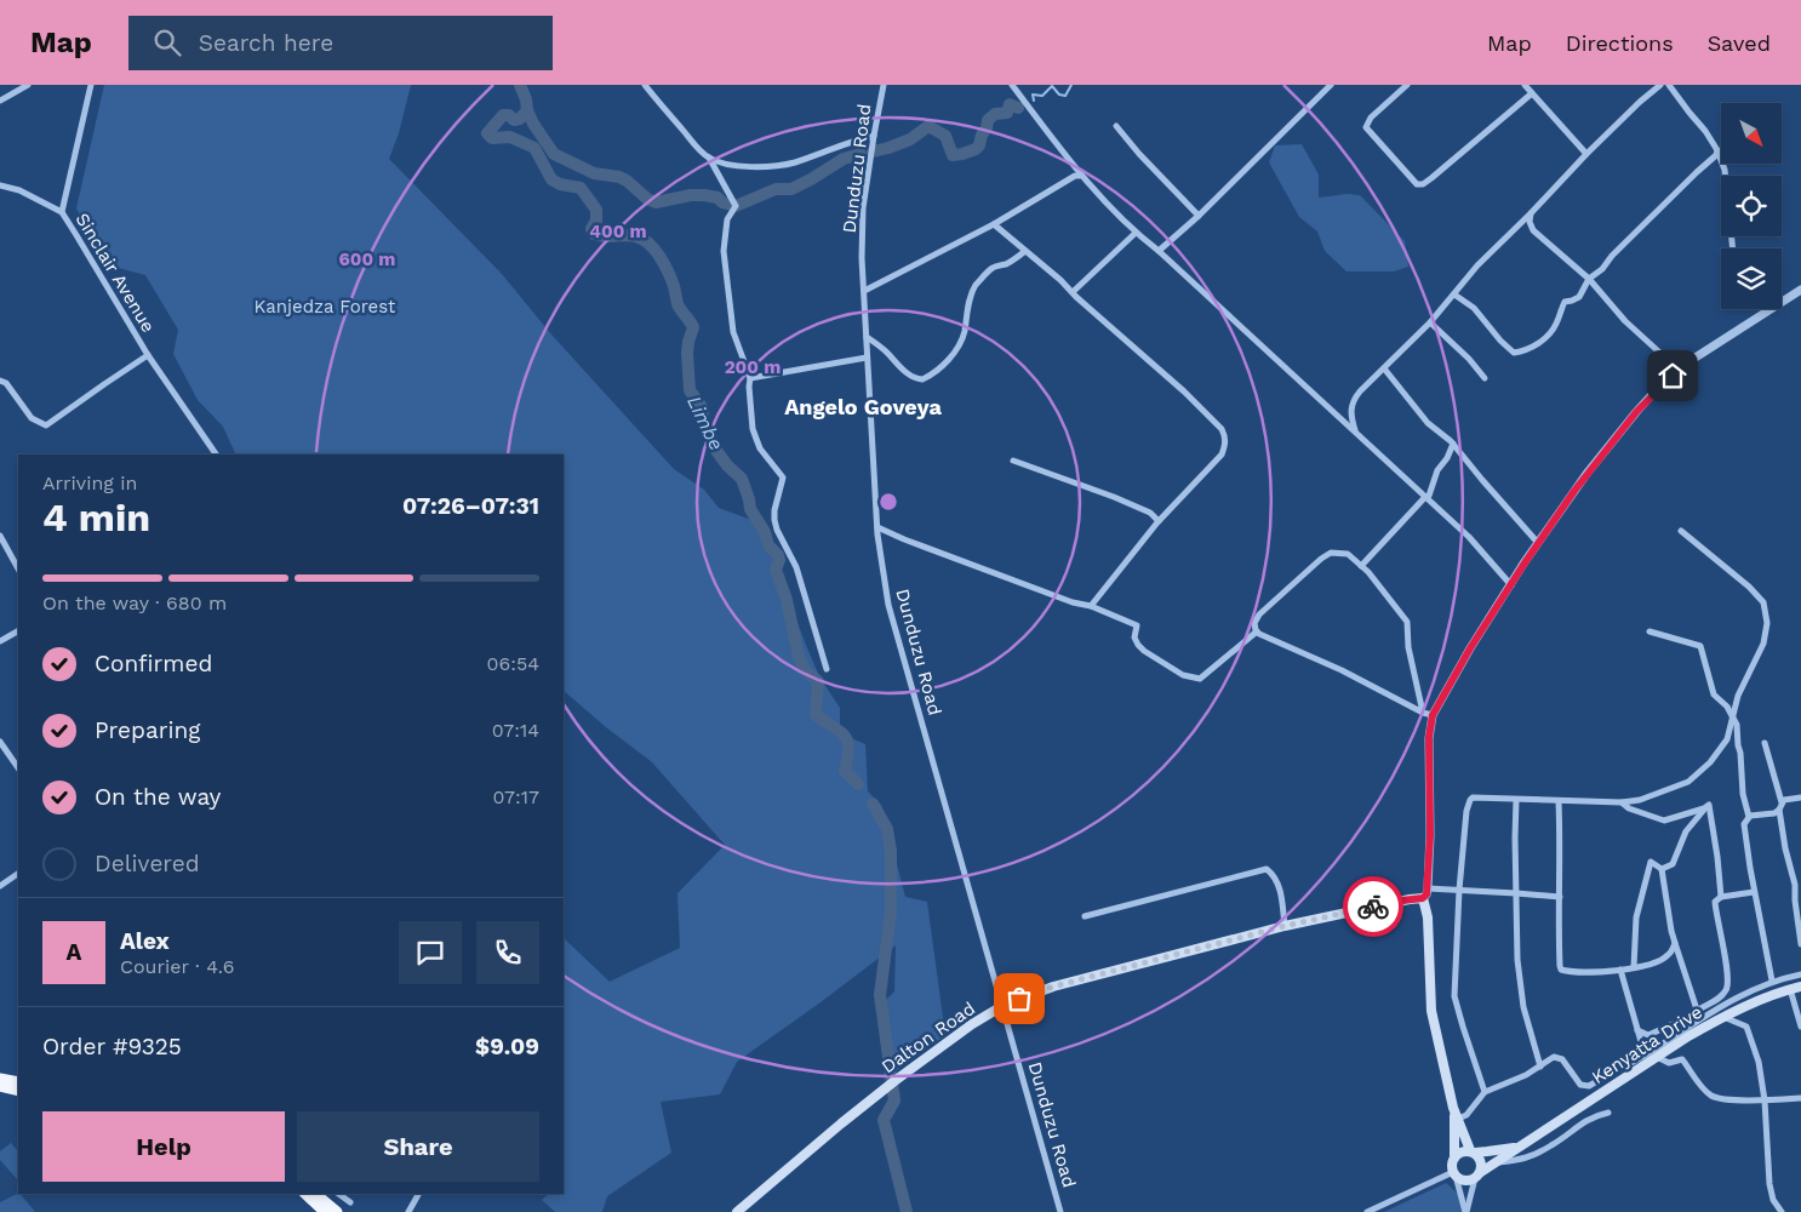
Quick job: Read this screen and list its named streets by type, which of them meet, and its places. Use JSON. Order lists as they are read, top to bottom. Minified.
{"streets":{"main road":["Dalton Road","Kenyatta Drive"],"street":["Dunduzu Road","Sinclair Avenue"]},"crossings":[["Dunduzu Road","Dalton Road"]],"districts":["Angelo Goveya"],"water":["Limbe"],"parks":["Kanjedza Forest"],"north":"bottom right","page":{"header":"Map","search":"Search here","nav":["Map","Directions","Saved"],"heading":["4 min","Arriving in","07:26–07:31"],"panel":["Alex","Courier · 4.6","Order #9325","$9.09"],"bar":"On the way · 680 m","list":[["Confirmed","06:54"],["Preparing","07:14"],["On the way","07:17"],"Delivered"],"round":"A","buttons":["Help","Share"]},"rings":["400 m","600 m","200 m"]}
